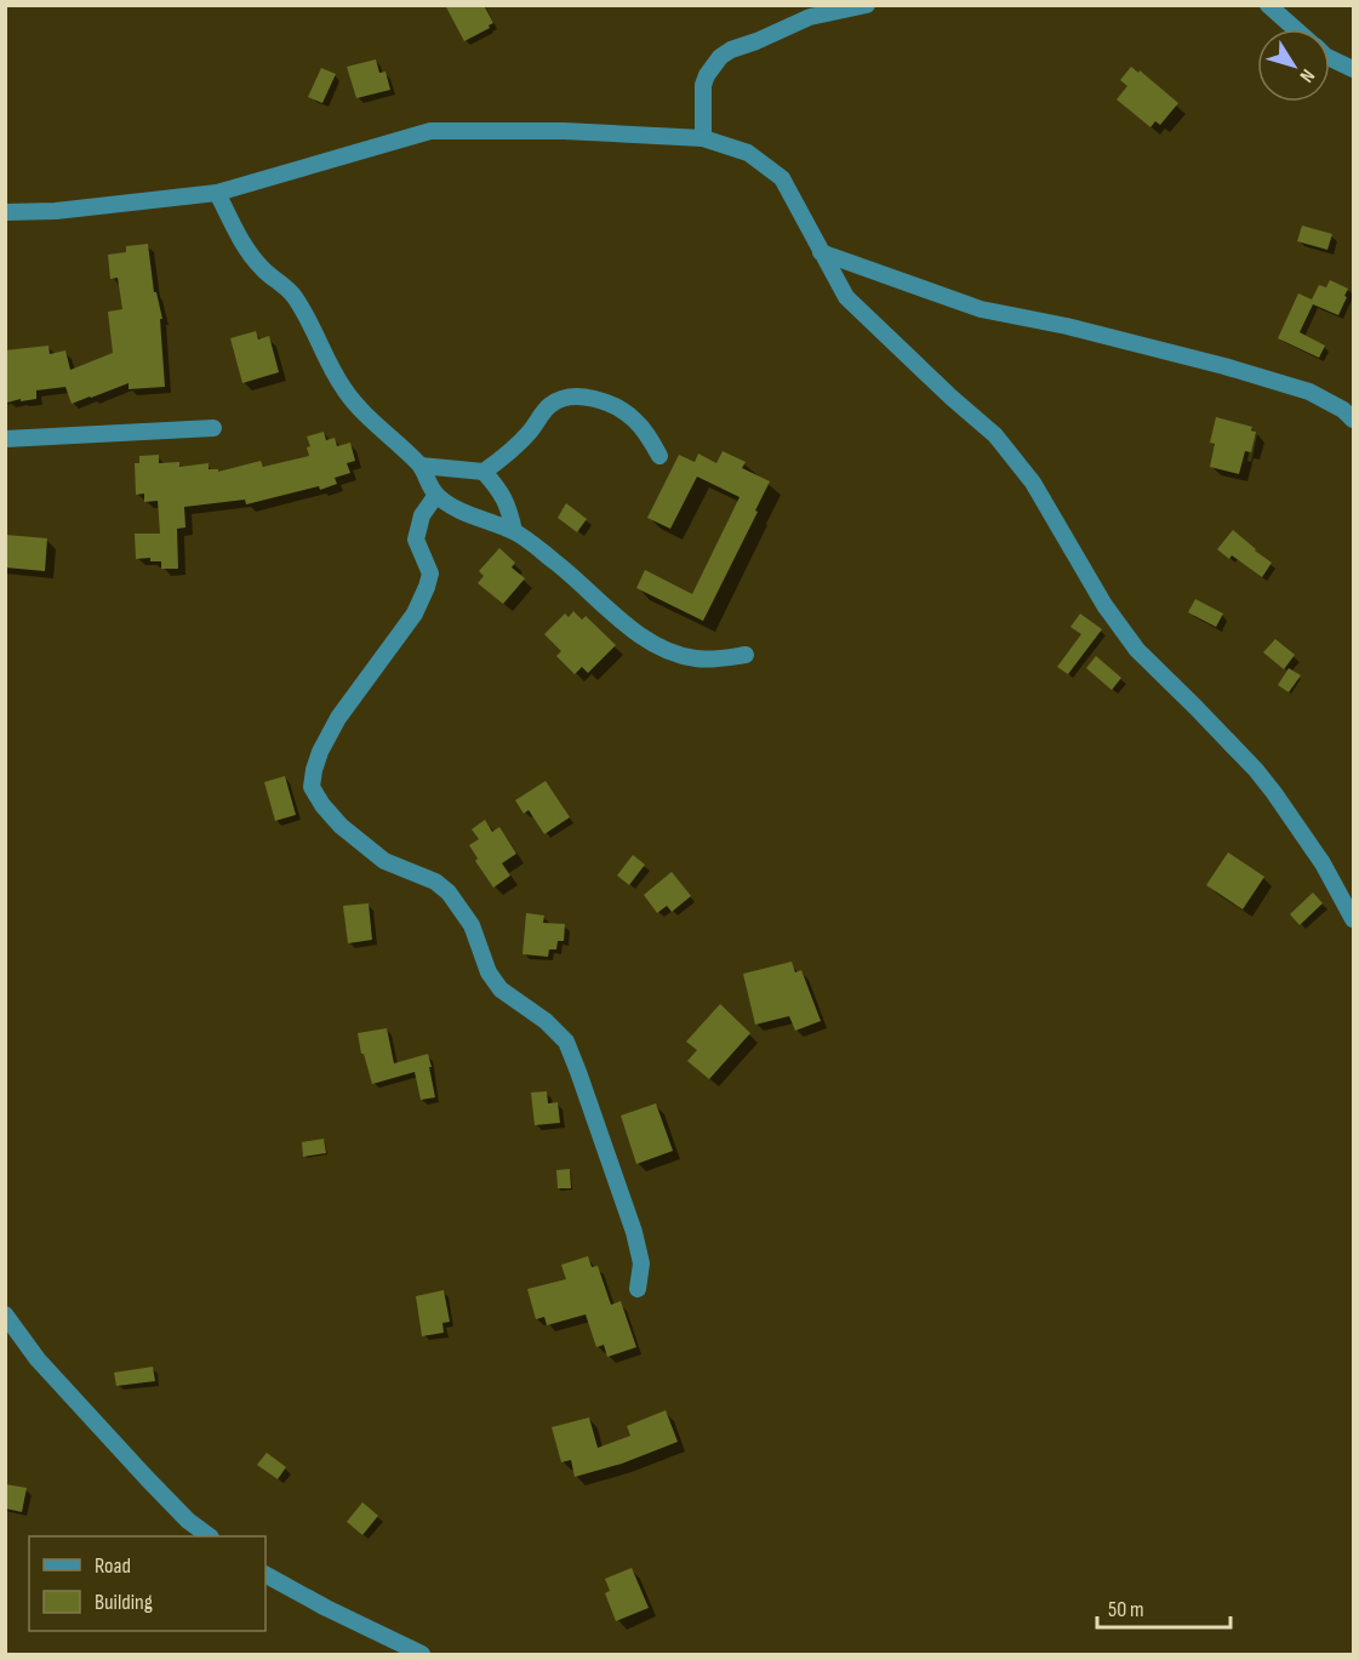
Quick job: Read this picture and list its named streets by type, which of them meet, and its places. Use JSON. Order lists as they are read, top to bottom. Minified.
{"legend":["Road","Building"],"scale_bar":"50 m","north":"bottom right"}
